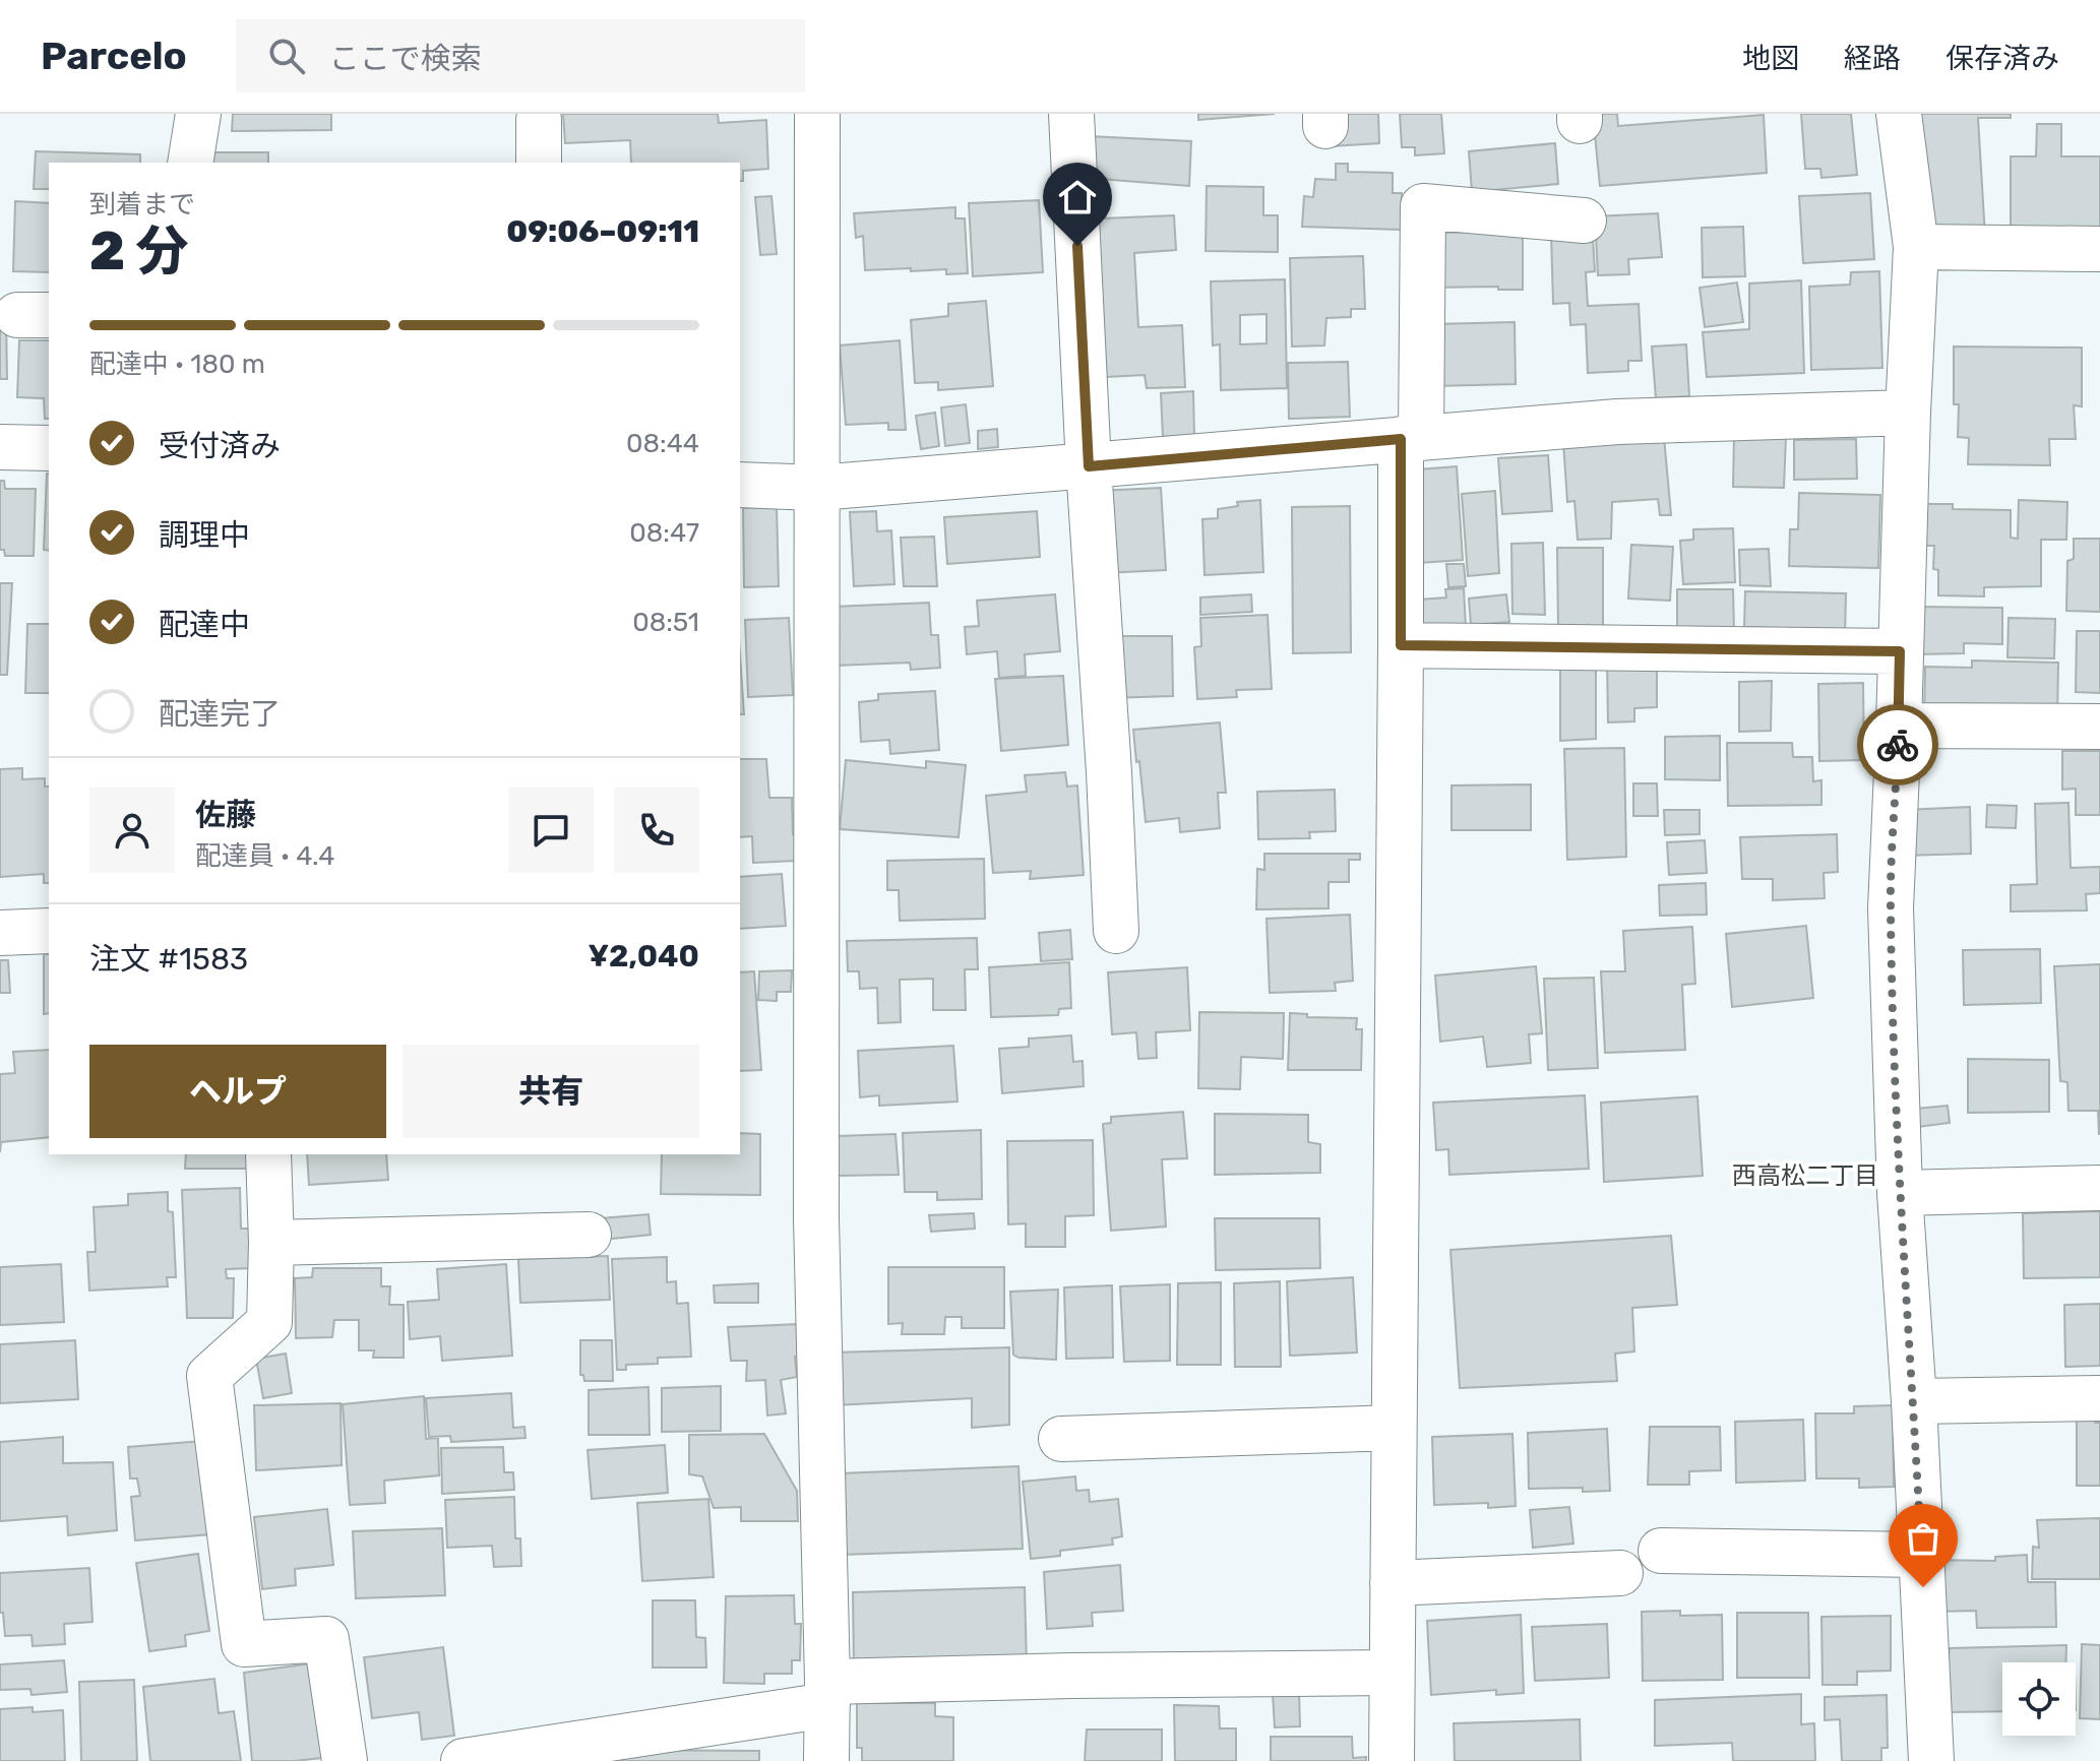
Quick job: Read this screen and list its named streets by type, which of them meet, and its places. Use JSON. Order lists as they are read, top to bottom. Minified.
{"districts":["西高松二丁目"],"page":{"header":"Parcelo","search":"ここで検索","nav":["地図","経路","保存済み"],"heading":["2 分","到着まで","09:06–09:11"],"panel":["佐藤","配達員 · 4.4","注文 #1583","¥2,040"],"bar":"配達中 · 180 m","list":[["受付済み","08:44"],["調理中","08:47"],["配達中","08:51"],"配達完了"],"buttons":["ヘルプ","共有"]}}
